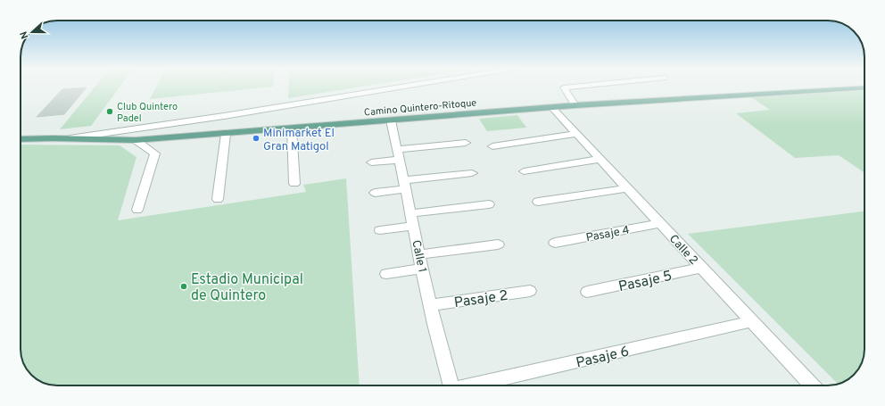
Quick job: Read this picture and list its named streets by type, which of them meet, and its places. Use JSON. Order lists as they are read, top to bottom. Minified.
{"streets":{"main road":["Camino Quintero-Ritoque"],"street":["Pasaje 4","Calle 2","Calle 1","Pasaje 5","Pasaje 2","Pasaje 6"]},"crossings":[["Camino Quintero-Ritoque","Calle 2"],["Camino Quintero-Ritoque","Calle 1"],["Pasaje 4","Calle 2"],["Calle 2","Pasaje 5"],["Calle 2","Pasaje 6"],["Calle 1","Pasaje 2"]],"places":["Club Quintero Padel","Minimarket El Gran Matigol","Estadio Municipal de Quintero"],"north":"left"}
